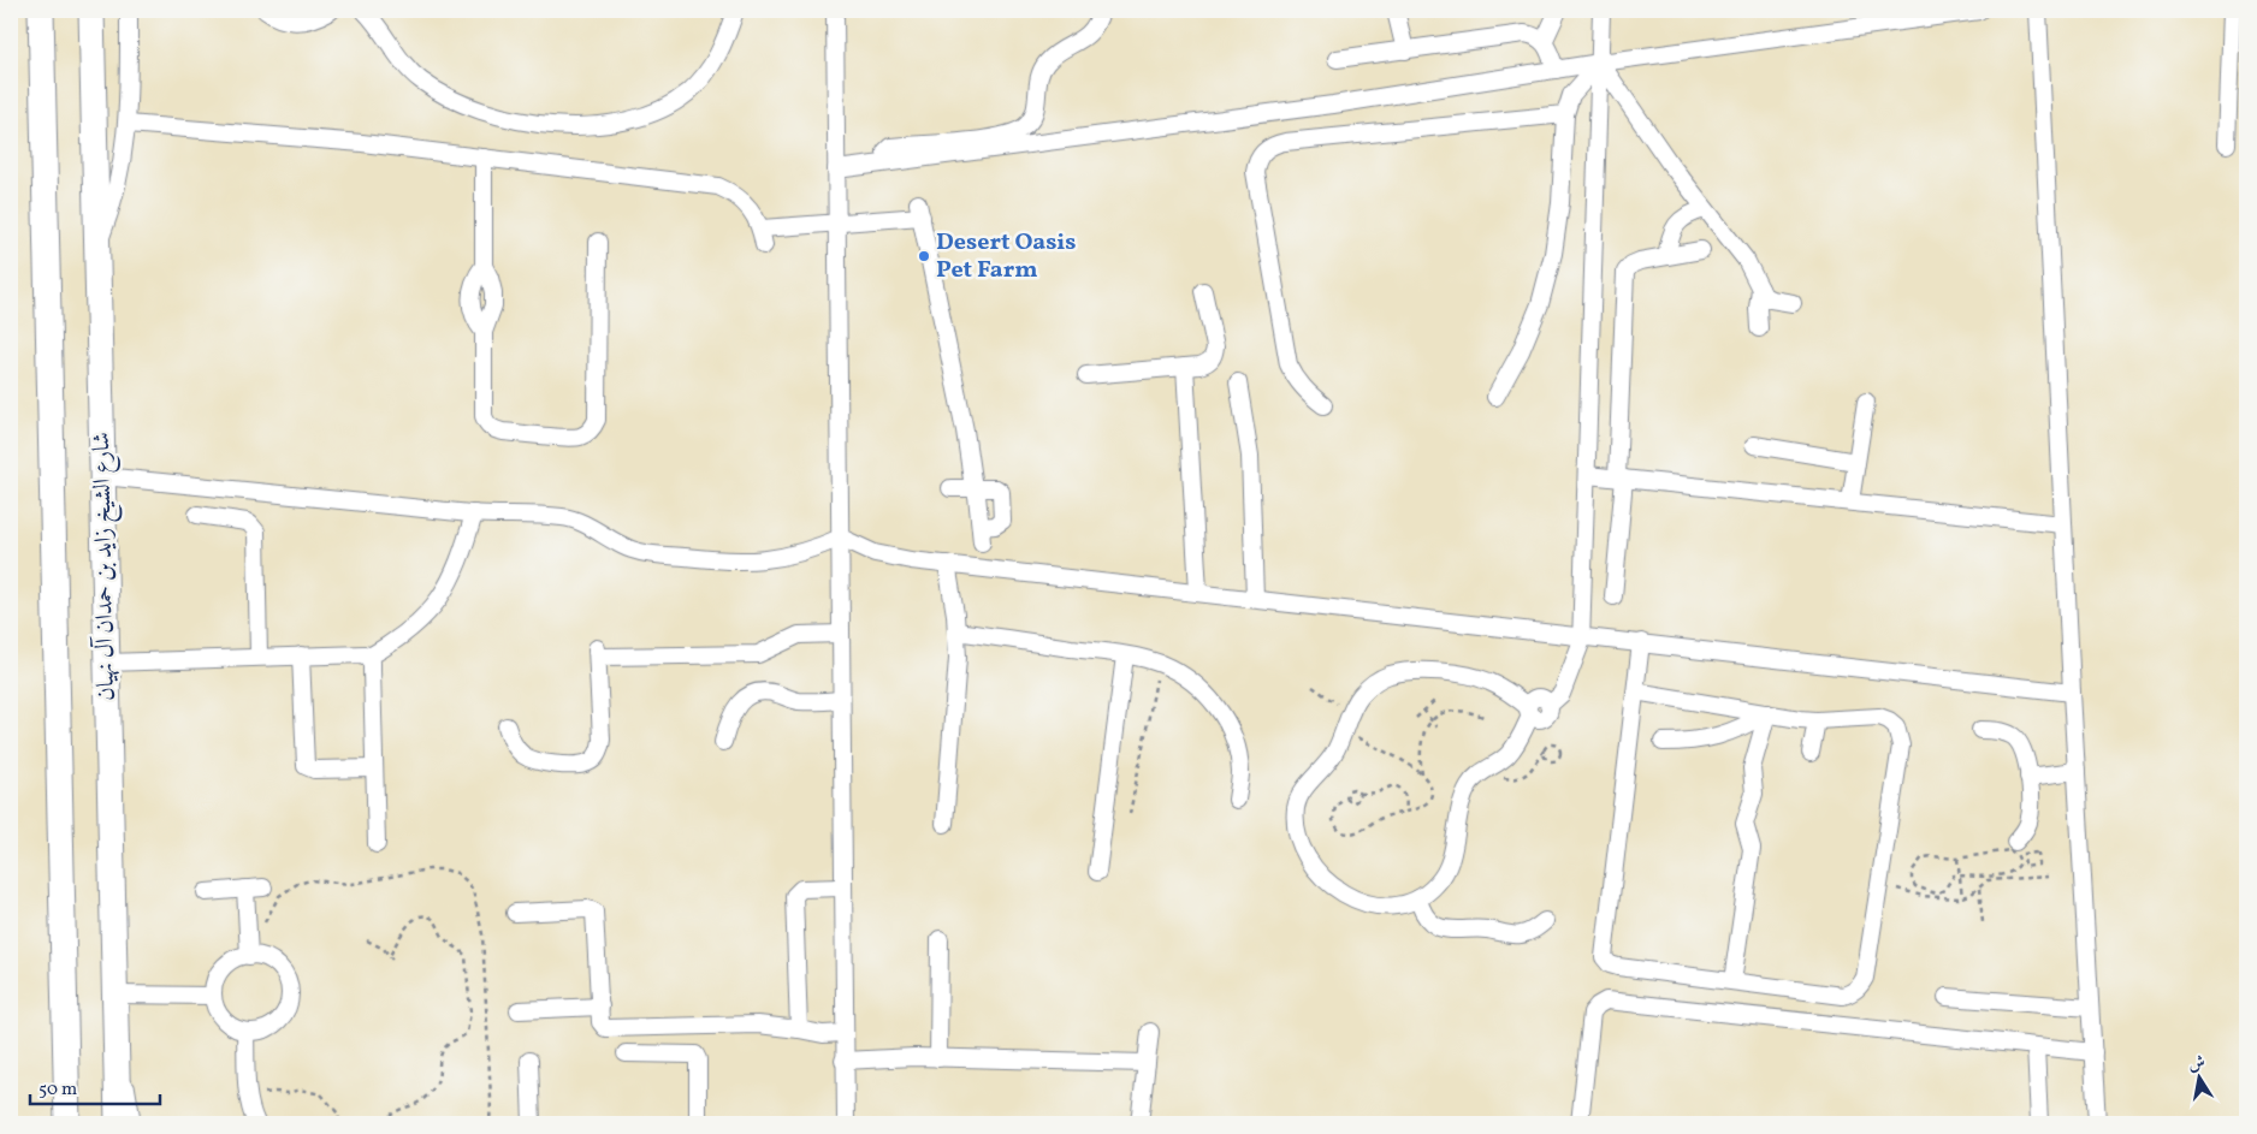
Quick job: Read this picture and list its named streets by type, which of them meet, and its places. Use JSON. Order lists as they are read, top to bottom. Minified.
{"streets":{"highway":["شارع الشيخ زايد بن حمدان آل نهيان"]},"places":["Desert Oasis Pet Farm"],"scale_bar":"50 m","north":"top"}
